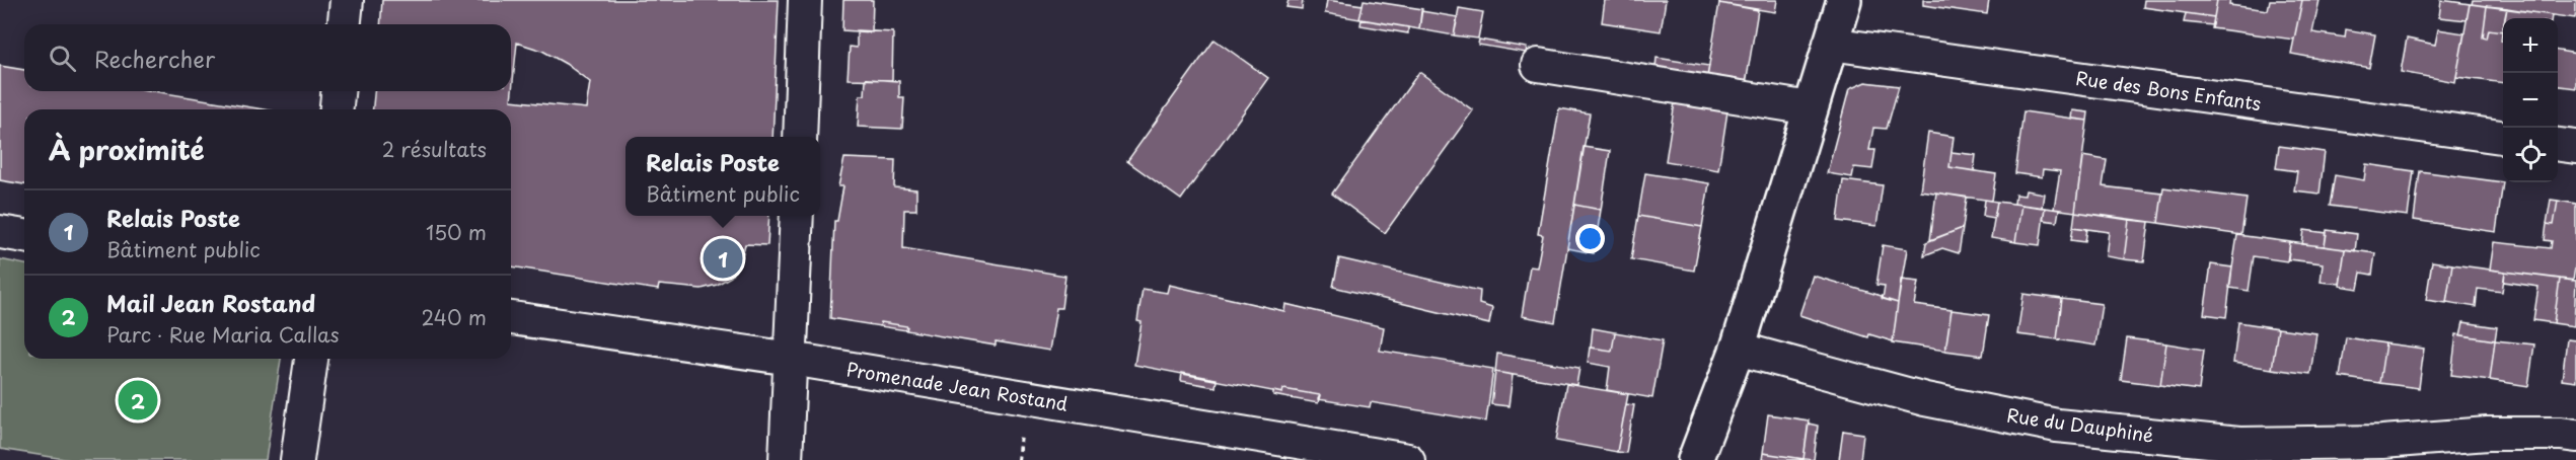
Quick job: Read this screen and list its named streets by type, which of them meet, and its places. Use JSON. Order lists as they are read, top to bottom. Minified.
{"streets":{"street":["Rue des Bons Enfants","Promenade Jean Rostand","Rue du Dauphiné"]},"page":{"map_buttons":["+","−"],"search":"Rechercher","heading":["À proximité","2 résultats"],"popup":["Relais Poste","Bâtiment public"],"list":[{"mark":"1","name":"Relais Poste","note":"Bâtiment public","value":"150 m"},{"mark":"2","name":"Mail Jean Rostand","note":"Parc · Rue Maria Callas","value":"240 m"}],"pins":["1","2"]}}
